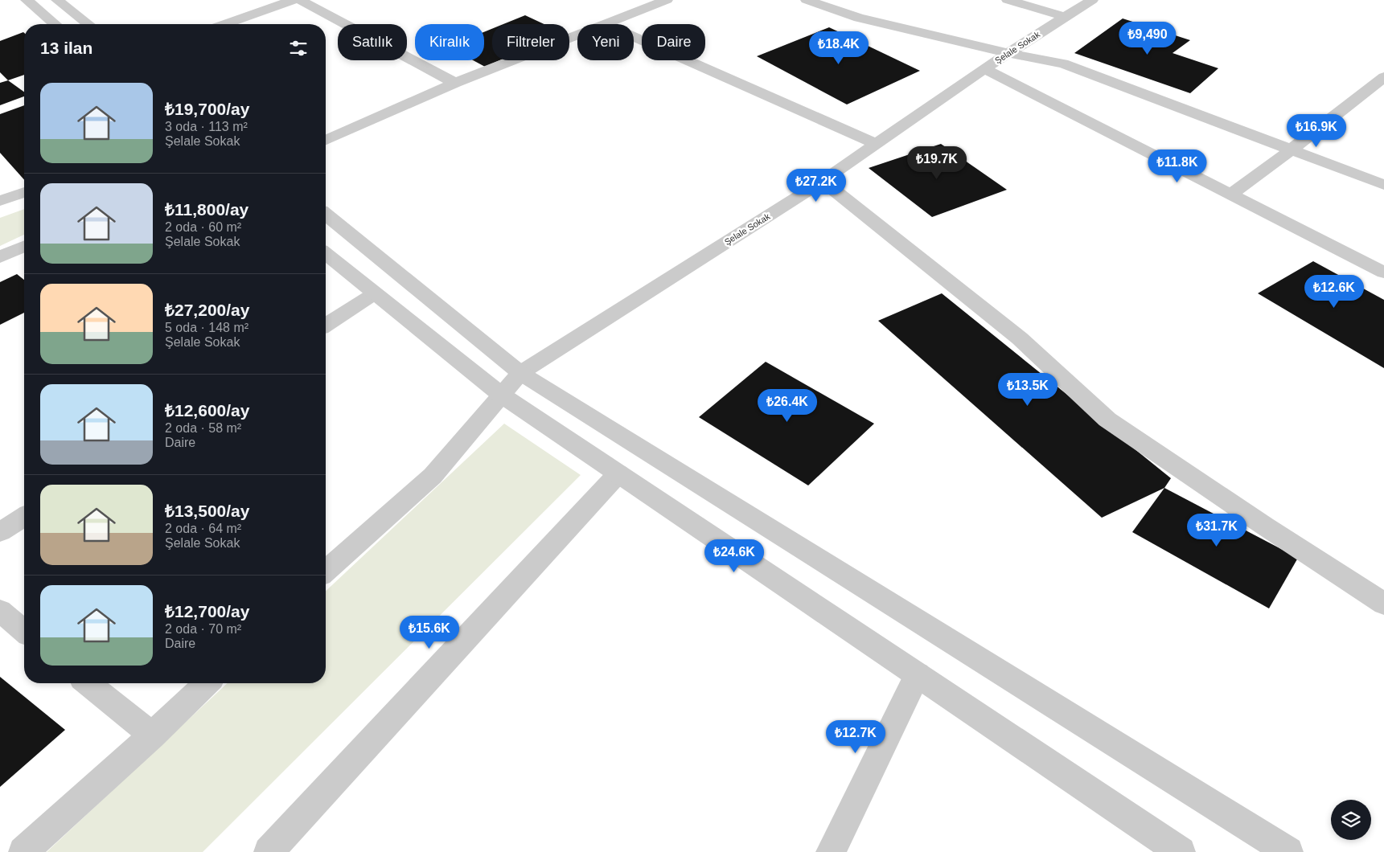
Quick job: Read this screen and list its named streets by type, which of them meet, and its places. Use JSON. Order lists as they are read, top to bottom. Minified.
{"streets":{"street":["Şelale Sokak"]},"page":{"price":["₺9,490","₺18.4K","₺16.9K","₺19.7K","₺11.8K","₺27.2K","₺12.6K","₺13.5K","₺26.4K","₺31.7K","₺24.6K","₺15.6K","₺12.7K"],"chip":["Satılık","Kiralık","Filtreler","Yeni","Daire"],"heading":"13 ilan","list":[{"name":"₺19,700/ay","note":"3 oda · 113 m² · Şelale Sokak"},{"name":"₺11,800/ay","note":"2 oda · 60 m² · Şelale Sokak"},{"name":"₺27,200/ay","note":"5 oda · 148 m² · Şelale Sokak"},{"name":"₺12,600/ay","note":"2 oda · 58 m² · Daire"},{"name":"₺13,500/ay","note":"2 oda · 64 m² · Şelale Sokak"},{"name":"₺12,700/ay","note":"2 oda · 70 m² · Daire"}]}}
